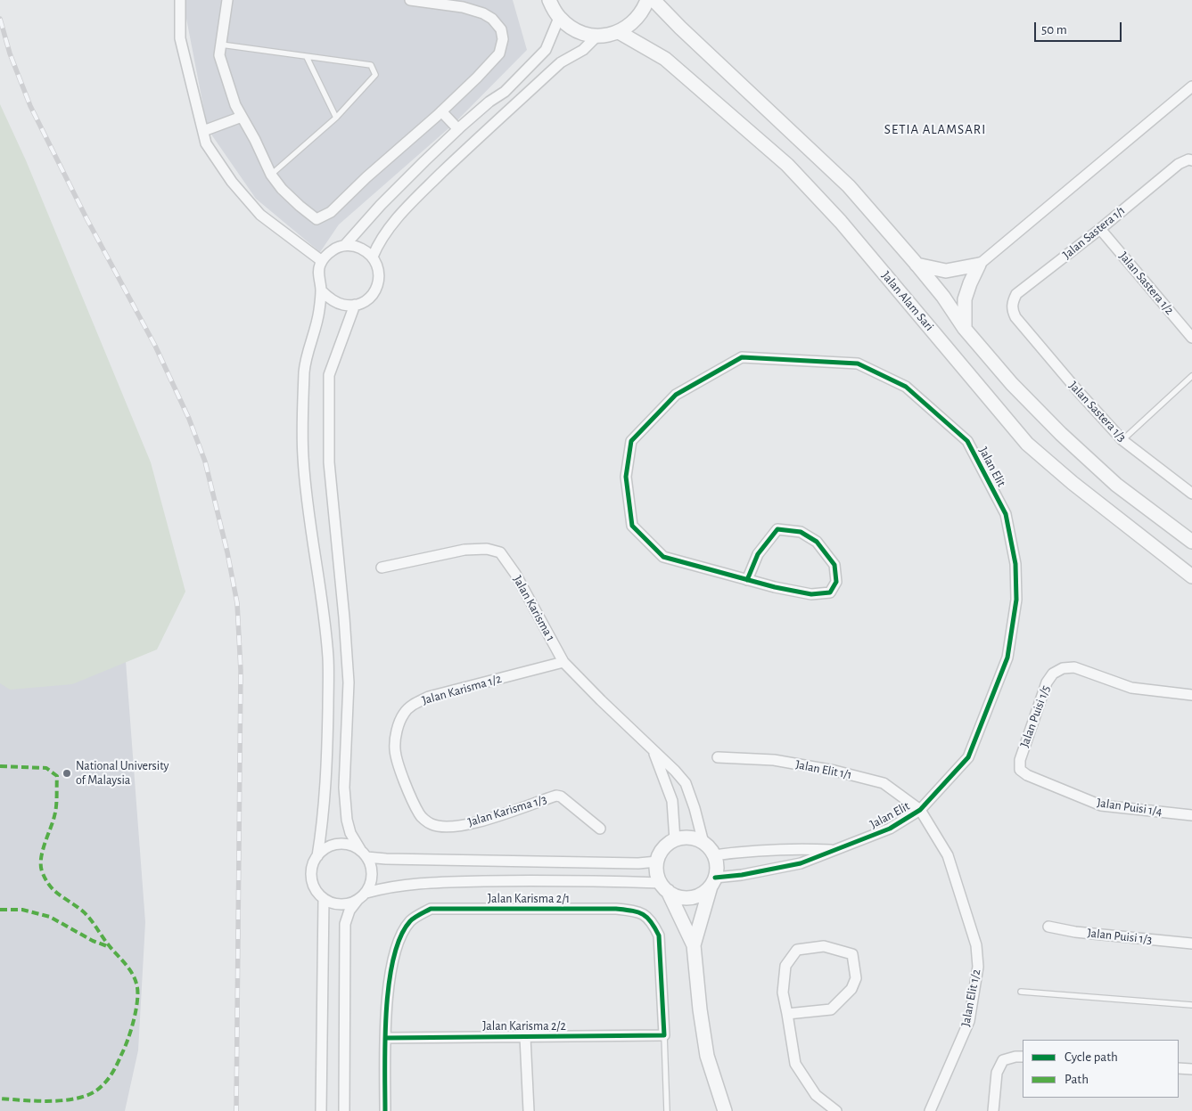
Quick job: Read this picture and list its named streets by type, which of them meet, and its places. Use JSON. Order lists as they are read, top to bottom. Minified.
{"streets":{"street":["Jalan Sastera 1/1","Jalan Sastera 1/2","Jalan Alam Sari","Jalan Sastera 1/3","Jalan Elit","Jalan Karisma 1","Jalan Karisma 1/2","Jalan Puisi 1/5","Jalan Elit 1/1","Jalan Puisi 1/4","Jalan Karisma 1/3","Jalan Karisma 2/1","Jalan Puisi 1/3","Jalan Elit 1/2","Jalan Karisma 2/2"]},"crossings":[["Jalan Sastera 1/1","Jalan Sastera 1/2"],["Jalan Sastera 1/1","Jalan Sastera 1/3"],["Jalan Elit","Jalan Karisma 1"],["Jalan Elit","Jalan Elit 1/1"],["Jalan Elit","Jalan Elit 1/2"],["Jalan Karisma 1","Jalan Karisma 1/2"],["Jalan Karisma 1/2","Jalan Karisma 1/3"],["Jalan Puisi 1/5","Jalan Puisi 1/4"],["Jalan Elit 1/1","Jalan Elit 1/2"],["Jalan Karisma 2/1","Jalan Karisma 2/2"]],"districts":["SETIA ALAMSARI"],"places":["National University of Malaysia"],"legend":["Cycle path","Path"],"scale_bar":"50 m"}
